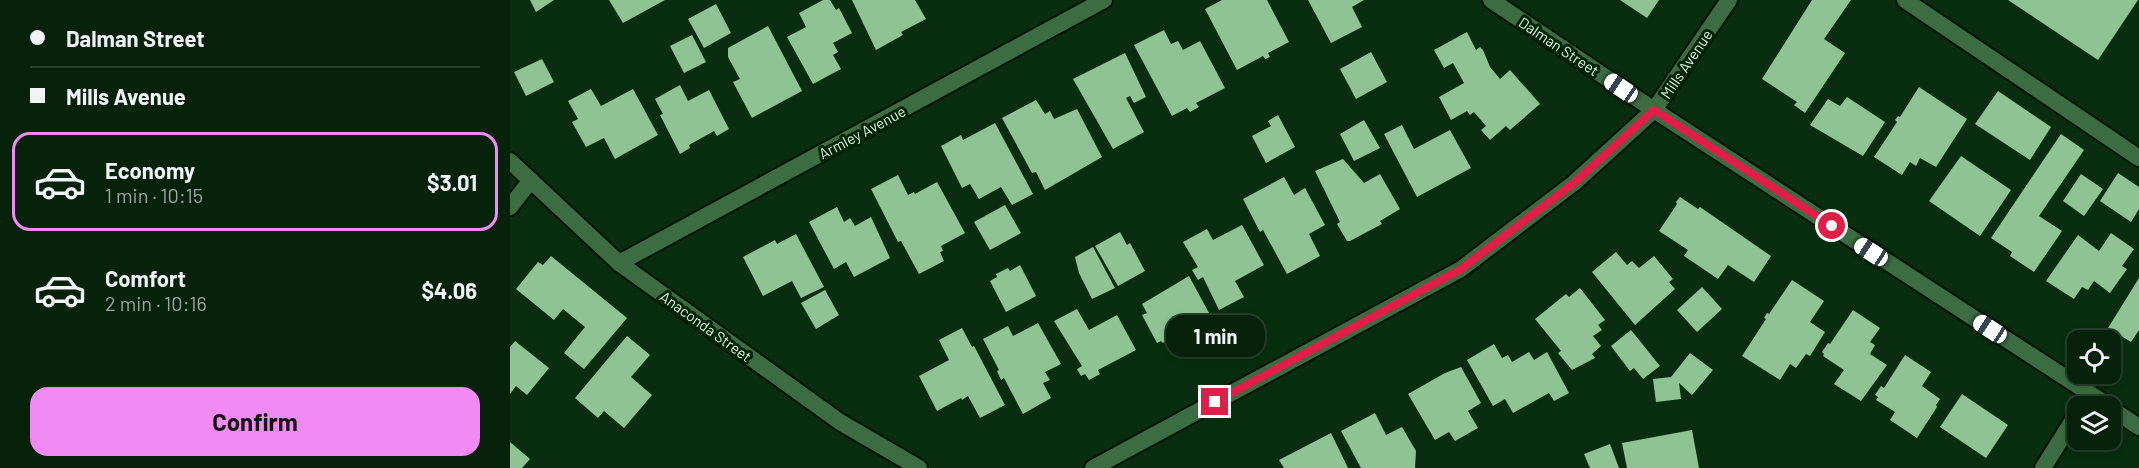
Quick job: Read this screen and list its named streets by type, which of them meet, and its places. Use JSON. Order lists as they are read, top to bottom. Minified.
{"streets":{"street":["Dalman Street","Mills Avenue","Armley Avenue","Anaconda Street"]},"crossings":[["Dalman Street","Mills Avenue"],["Armley Avenue","Anaconda Street"]],"page":{"banner":["Dalman Street","Mills Avenue"],"list":[{"name":"Economy","note":"1 min · 10:15","value":"$3.01"},{"name":"Comfort","note":"2 min · 10:16","value":"$4.06"}],"bubble":"1 min","buttons":"Confirm"}}
